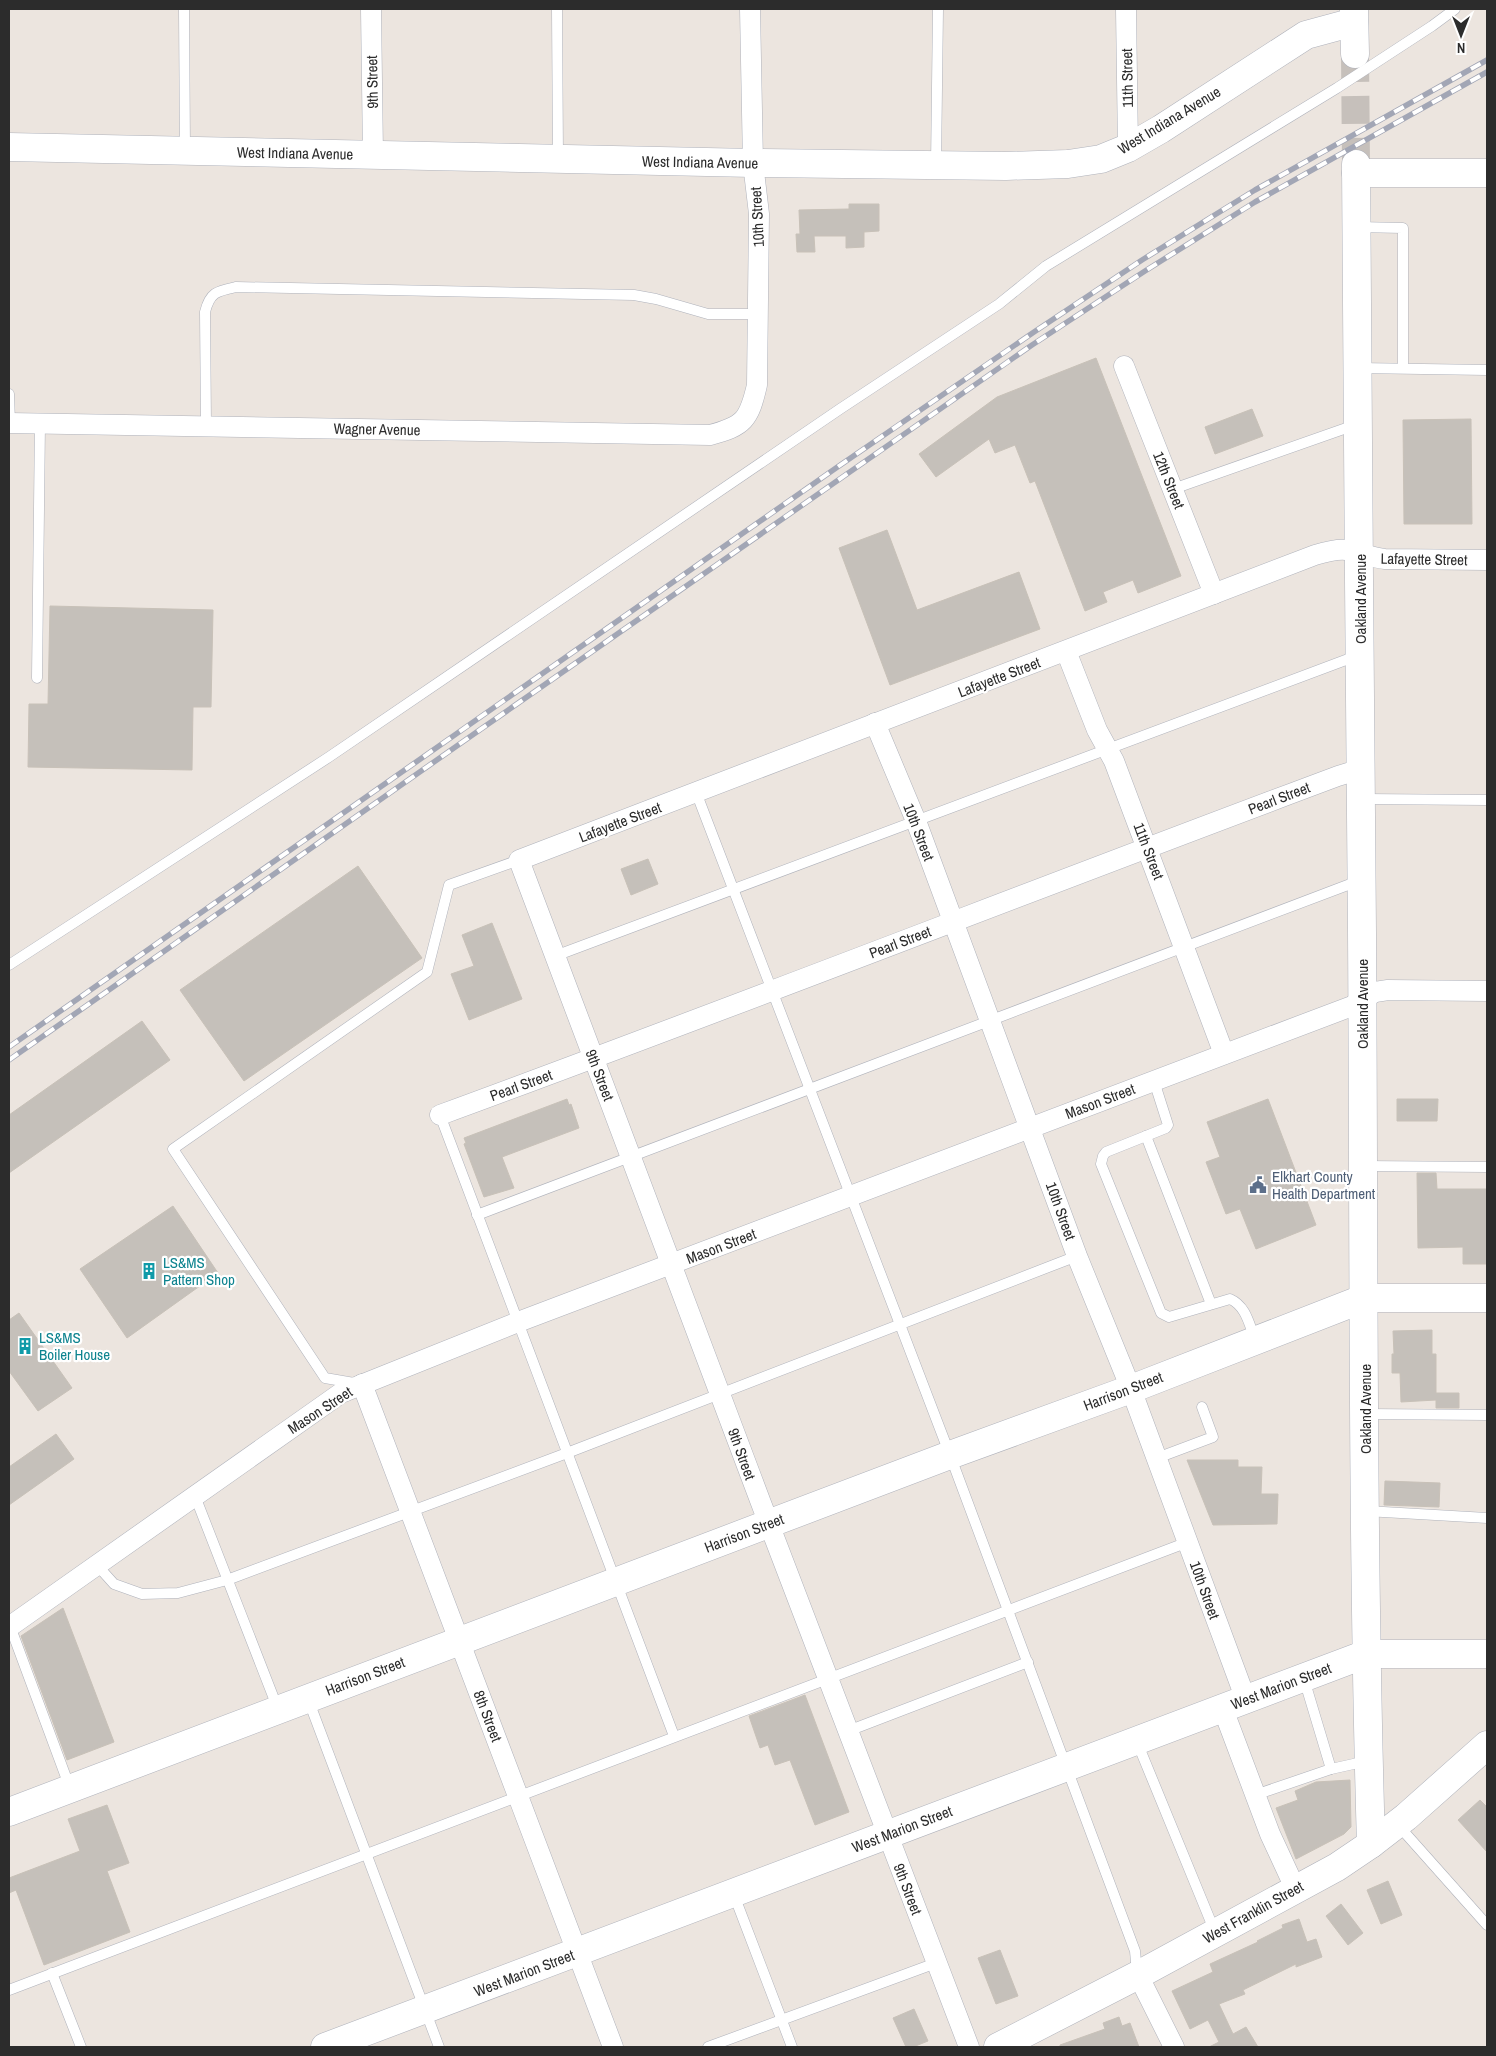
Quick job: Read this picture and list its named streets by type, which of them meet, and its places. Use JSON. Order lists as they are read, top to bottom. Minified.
{"streets":{"street":["11th Street","9th Street","West Indiana Avenue","10th Street","Wagner Avenue","12th Street","Lafayette Street","Oakland Avenue","Pearl Street","Mason Street","Harrison Street","West Marion Street","8th Street","West Franklin Street"]},"crossings":[["11th Street","West Indiana Avenue"],["11th Street","Lafayette Street"],["11th Street","Pearl Street"],["11th Street","Mason Street"],["9th Street","West Indiana Avenue"],["9th Street","Lafayette Street"],["9th Street","Pearl Street"],["9th Street","Mason Street"],["9th Street","Harrison Street"],["9th Street","West Marion Street"],["West Indiana Avenue","10th Street"],["10th Street","Wagner Avenue"],["10th Street","Lafayette Street"],["10th Street","Pearl Street"],["10th Street","Mason Street"],["10th Street","Harrison Street"],["10th Street","West Marion Street"],["10th Street","West Franklin Street"],["12th Street","Lafayette Street"],["Lafayette Street","Oakland Avenue"],["Oakland Avenue","Pearl Street"],["Oakland Avenue","Mason Street"],["Oakland Avenue","Harrison Street"],["Oakland Avenue","West Marion Street"],["Oakland Avenue","West Franklin Street"],["Mason Street","8th Street"],["Harrison Street","8th Street"],["West Marion Street","8th Street"]],"places":{"public building":["Elkhart County Health Department"],"building":["LS&MS Pattern Shop","LS&MS Boiler House"]},"north":"bottom"}
